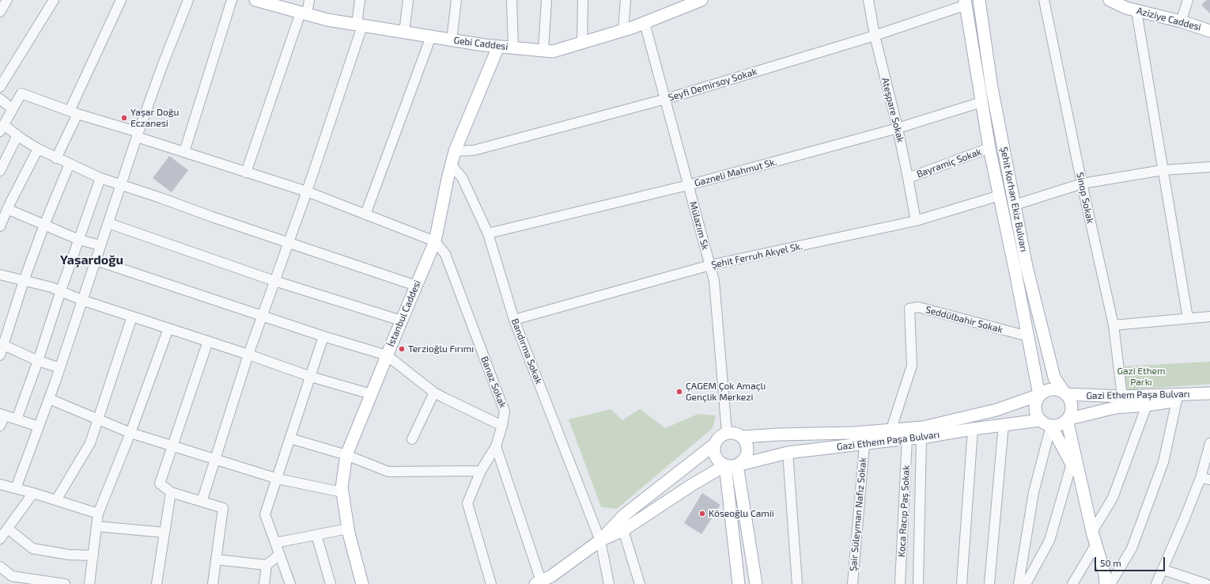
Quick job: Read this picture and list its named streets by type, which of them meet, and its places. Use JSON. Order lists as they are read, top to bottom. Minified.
{"streets":{"main road":["Aziziye Caddesi","Gebi Caddesi","Şehit Korhan Ekiz Bulvarı","İstanbul Caddesi","Gazi Ethem Paşa Bulvarı"],"street":["Seyfi Demirsoy Sokak","Ateşpare Sokak","Bayramiç Sokak","Gazneli Mahmut Sk.","Sinop Sokak","Mülazım Sk","Şehit Ferruh Akyel Sk.","Seddülbahir Sokak","Bandırma Sokak","Banaz Sokak","Koca Racıp Paş Sokak","Şair Süleyman Nafız Sokak"]},"crossings":[["Gebi Caddesi","Mülazım Sk"],["Gebi Caddesi","İstanbul Caddesi"],["Seyfi Demirsoy Sokak","Ateşpare Sokak"],["Seyfi Demirsoy Sokak","Şehit Korhan Ekiz Bulvarı"],["Seyfi Demirsoy Sokak","Mülazım Sk"],["Seyfi Demirsoy Sokak","İstanbul Caddesi"],["Ateşpare Sokak","Bayramiç Sokak"],["Ateşpare Sokak","Gazneli Mahmut Sk."],["Ateşpare Sokak","Şehit Ferruh Akyel Sk."],["Bayramiç Sokak","Şehit Korhan Ekiz Bulvarı"],["Gazneli Mahmut Sk.","Şehit Korhan Ekiz Bulvarı"],["Gazneli Mahmut Sk.","Mülazım Sk"],["Gazneli Mahmut Sk.","Bandırma Sokak"],["Sinop Sokak","Gazi Ethem Paşa Bulvarı"],["Şehit Korhan Ekiz Bulvarı","Şehit Ferruh Akyel Sk."],["Şehit Korhan Ekiz Bulvarı","Seddülbahir Sokak"],["Şehit Korhan Ekiz Bulvarı","Gazi Ethem Paşa Bulvarı"],["Mülazım Sk","Şehit Ferruh Akyel Sk."],["Mülazım Sk","Gazi Ethem Paşa Bulvarı"],["Şehit Ferruh Akyel Sk.","Bandırma Sokak"],["İstanbul Caddesi","Bandırma Sokak"],["İstanbul Caddesi","Banaz Sokak"],["Seddülbahir Sokak","Gazi Ethem Paşa Bulvarı"],["Bandırma Sokak","Gazi Ethem Paşa Bulvarı"],["Gazi Ethem Paşa Bulvarı","Koca Racıp Paş Sokak"],["Gazi Ethem Paşa Bulvarı","Şair Süleyman Nafız Sokak"]],"districts":["Yaşardoğu"],"parks":["Gazi Ethem Parkı"],"places":["Yaşar Doğu Eczanesi","Terzioğlu Fırımı","ÇAGEM Çok Amaçlı Gençlik Merkezi","Köseoğlu Camii"],"scale_bar":"50 m"}
